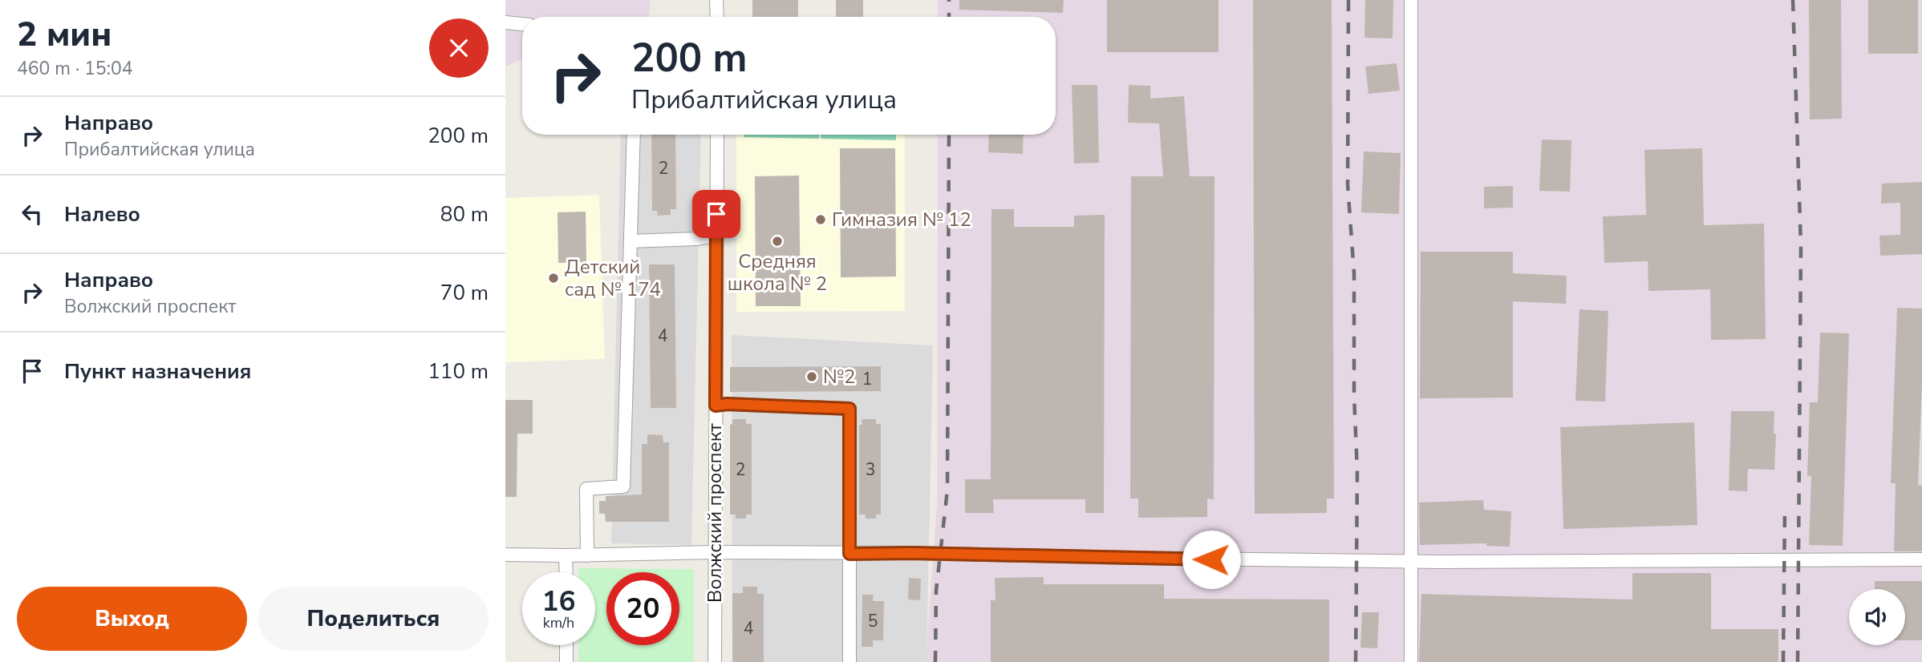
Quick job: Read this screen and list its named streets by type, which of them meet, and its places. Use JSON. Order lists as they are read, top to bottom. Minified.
{"streets":{"street":["Волжский проспект"]},"places":["Гимназия № 12","Средняя школа № 2","Детский сад № 174","№2"],"house_numbers":["2","4","1","2","3","5","4"],"page":{"heading":["2 мин","460 m · 15:04"],"turn":["200 m","Прибалтийская улица"],"list":[{"name":"Направо","note":"Прибалтийская улица","value":"200 m"},{"name":"Налево","value":"80 m"},{"name":"Направо","note":"Волжский проспект","value":"70 m"},{"name":"Пункт назначения","value":"110 m"}],"speed":"16 km/h","limit":"20","buttons":["Выход","Поделиться"]}}
